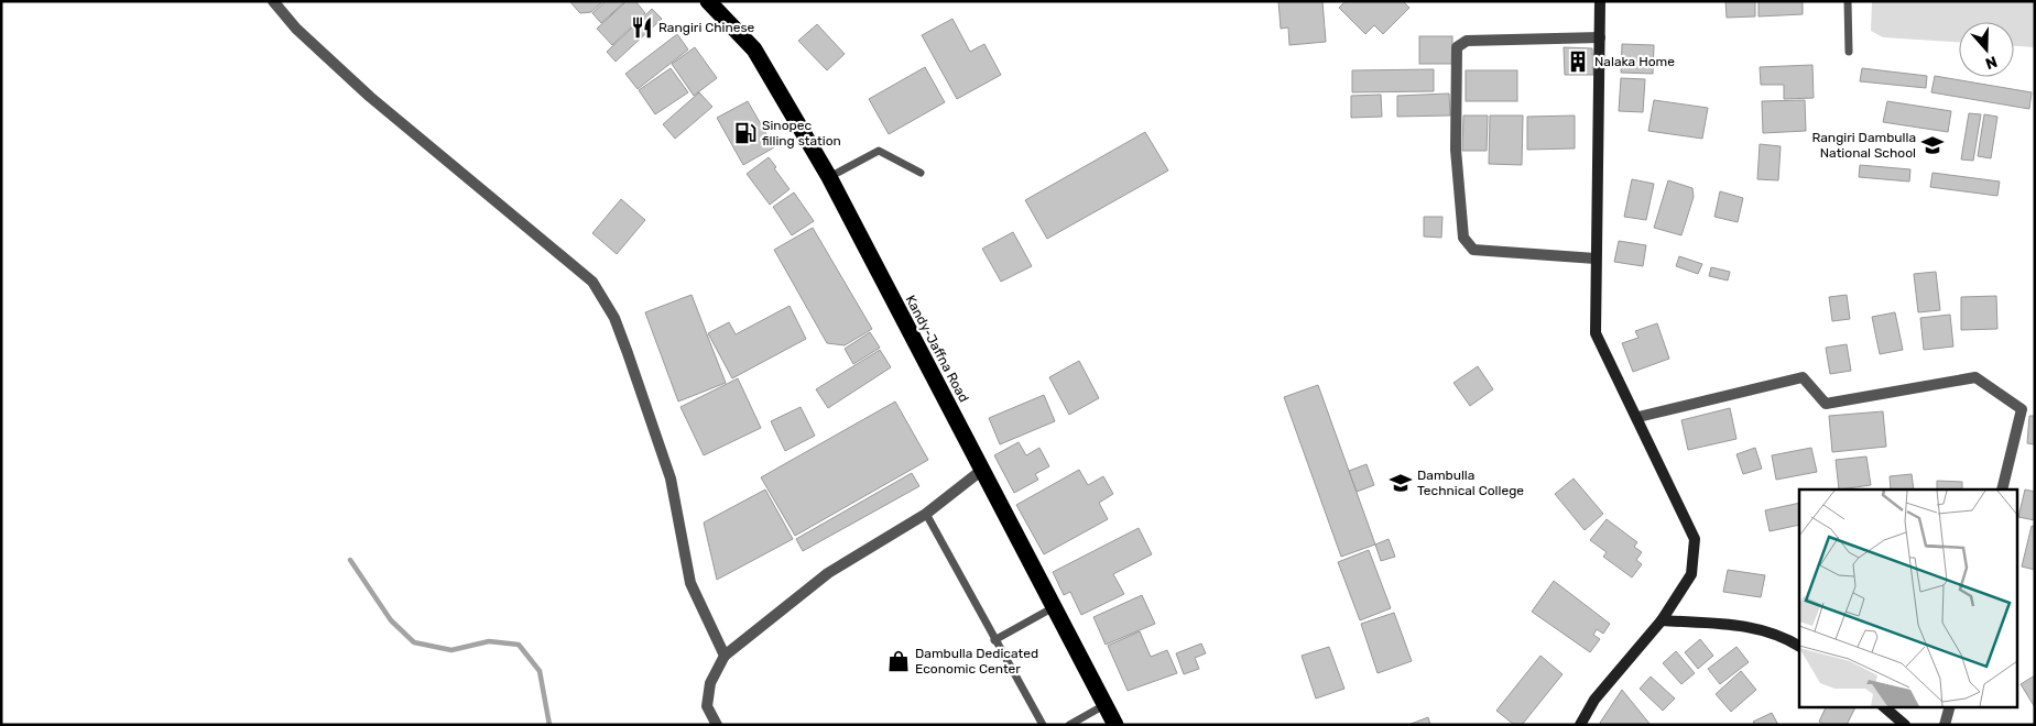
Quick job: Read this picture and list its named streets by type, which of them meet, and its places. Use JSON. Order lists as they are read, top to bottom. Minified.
{"streets":{"highway":["Kandy-Jaffna Road"]},"places":{"restaurant":["Rangiri Chinese"],"building":["Nalaka Home"],"fuel station":["Sinopec filling station"],"school or university":["Rangiri Dambulla National School","Dambulla Technical College"],"shop":["Dambulla Dedicated Economic Center"]},"north":"bottom"}
